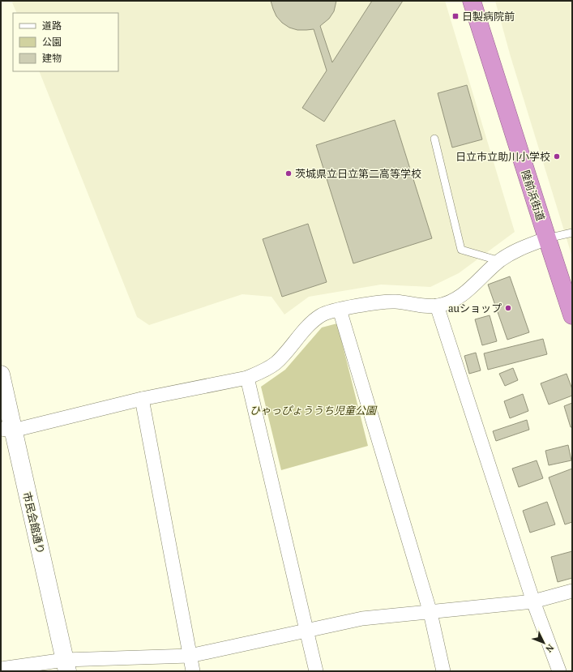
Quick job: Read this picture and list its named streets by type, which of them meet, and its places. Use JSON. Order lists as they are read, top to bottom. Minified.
{"streets":{"highway":["陸前浜街道"],"street":["市民会館通り"]},"parks":["ひゃっぴょううち児童公園"],"places":{"transit":["日製病院前"],"other":["日立市立助川小学校","茨城県立日立第二高等学校","auショップ"]},"legend":["道路","公園","建物"],"north":"bottom right"}
